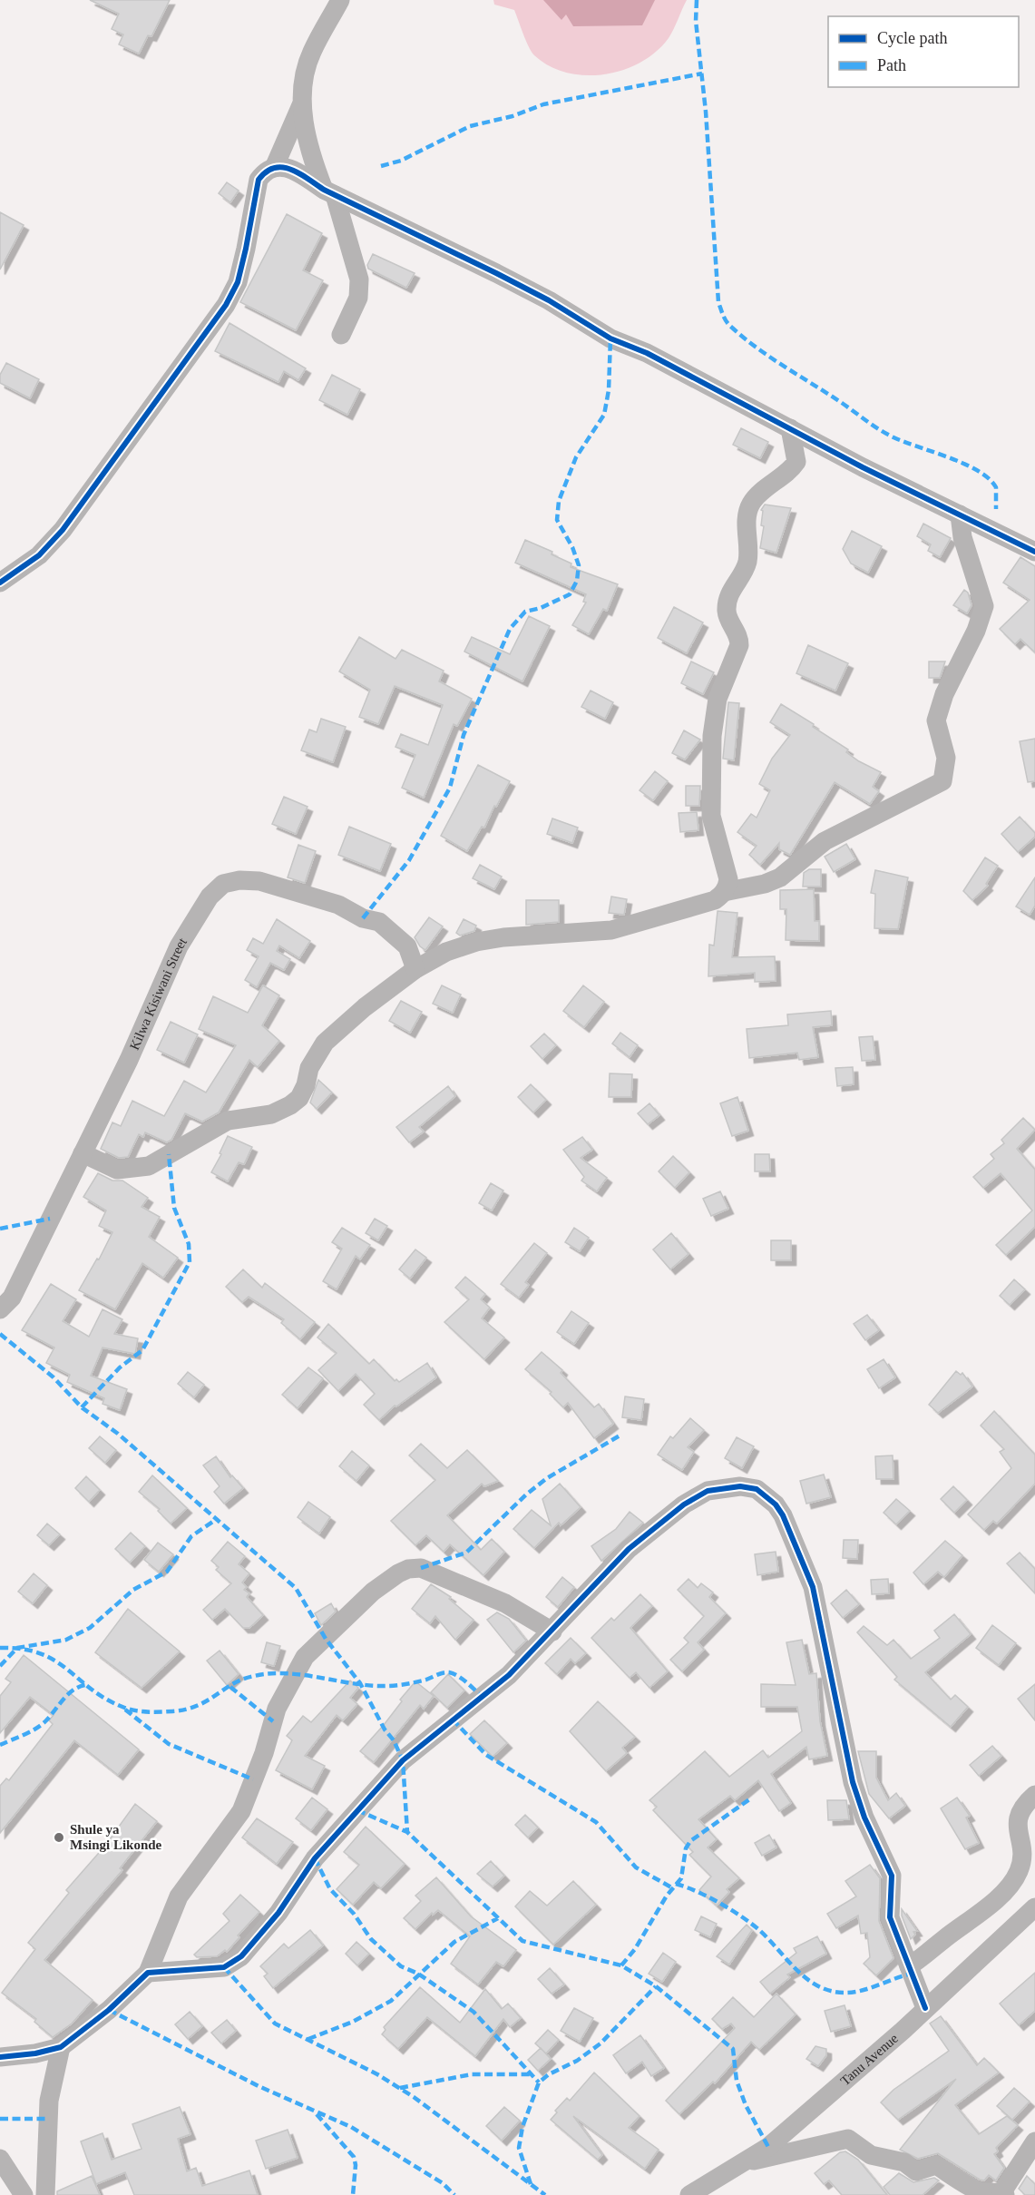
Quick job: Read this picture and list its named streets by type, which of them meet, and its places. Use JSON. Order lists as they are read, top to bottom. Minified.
{"streets":{"street":["Kilwa Kisiwani Street","Tanu Avenue"]},"places":["Shule ya Msingi Likonde"],"legend":["Cycle path","Path"]}
